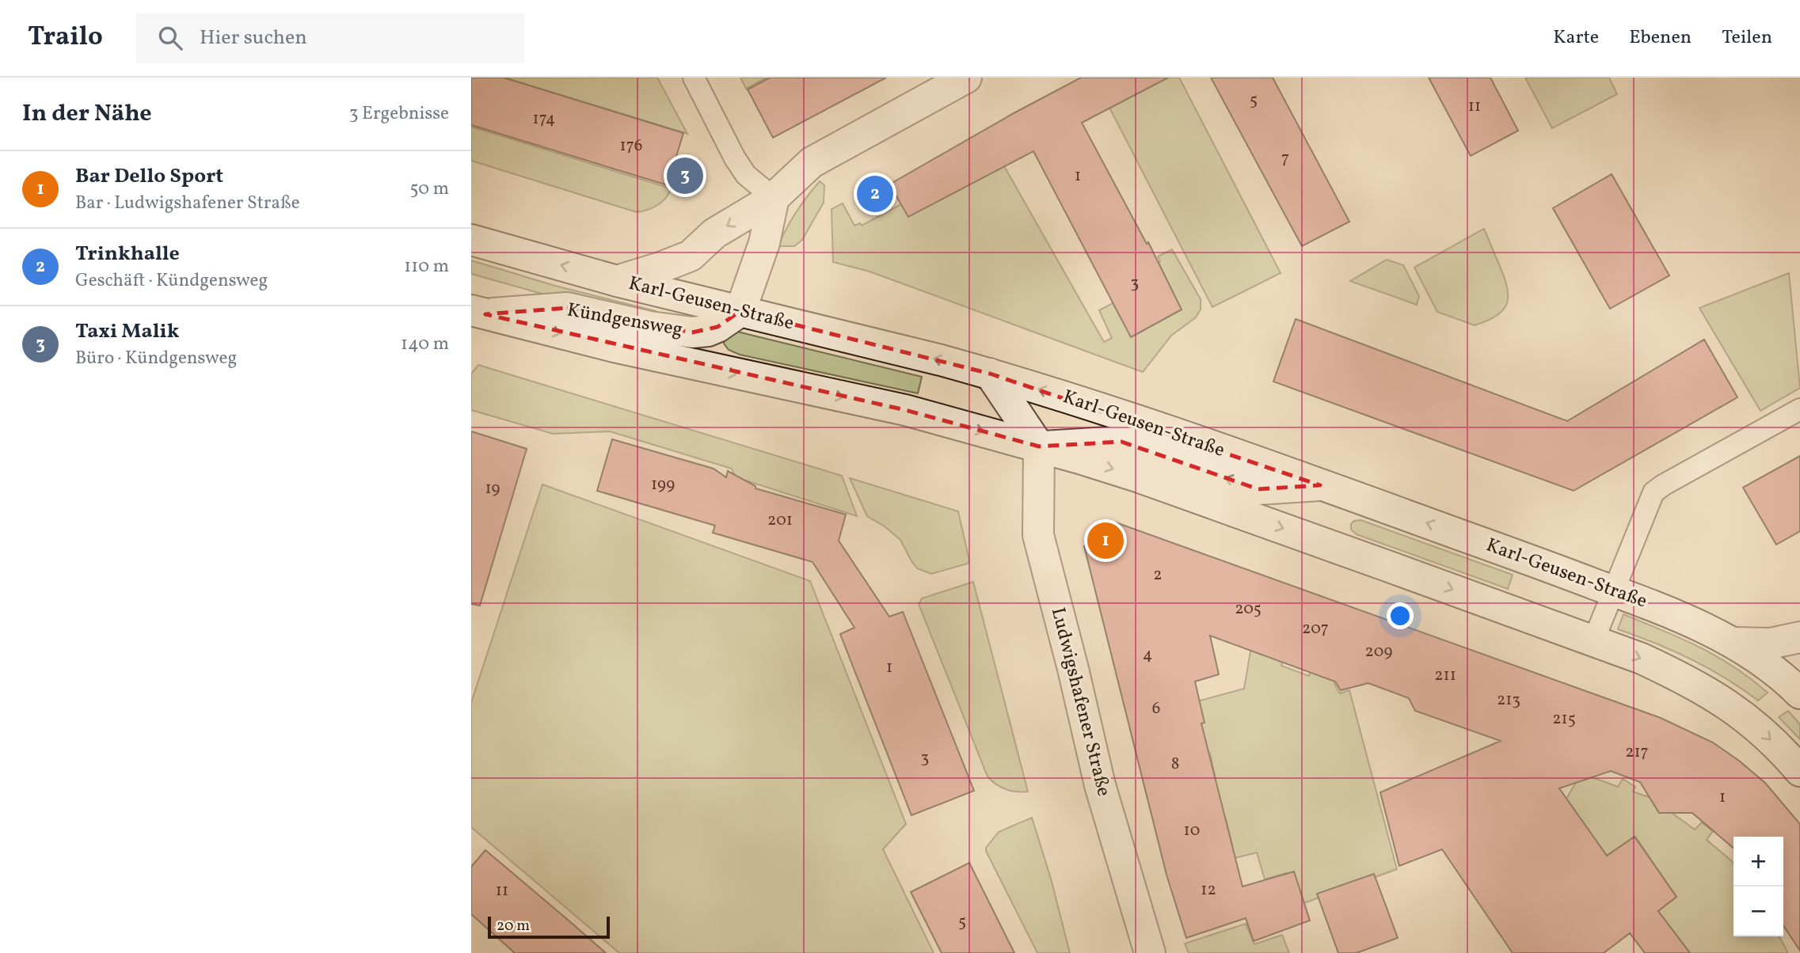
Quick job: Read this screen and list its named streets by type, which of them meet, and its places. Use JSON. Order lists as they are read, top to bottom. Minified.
{"streets":{"main road":["Karl-Geusen-Straße","Kündgensweg","Ludwigshafener Straße"]},"crossings":[["Karl-Geusen-Straße","Kündgensweg"]],"house_numbers":["5","11","174","176","7","1","3","199","19","201","2","205","207","209","4","1","211","213","6","215","217","3","8","1","10","12","11","5"],"scale_bar":"20 m","page":{"header":"Trailo","search":"Hier suchen","nav":["Karte","Ebenen","Teilen"],"heading":["In der Nähe","3 Ergebnisse"],"list":[{"mark":"1","name":"Bar Dello Sport","note":"Bar · Ludwigshafener Straße","value":"50 m"},{"mark":"2","name":"Trinkhalle","note":"Geschäft · Kündgensweg","value":"110 m"},{"mark":"3","name":"Taxi Malik","note":"Büro · Kündgensweg","value":"140 m"}],"pins":["3","2","1"],"map_buttons":["+","−"],"scale":"20 m"}}
